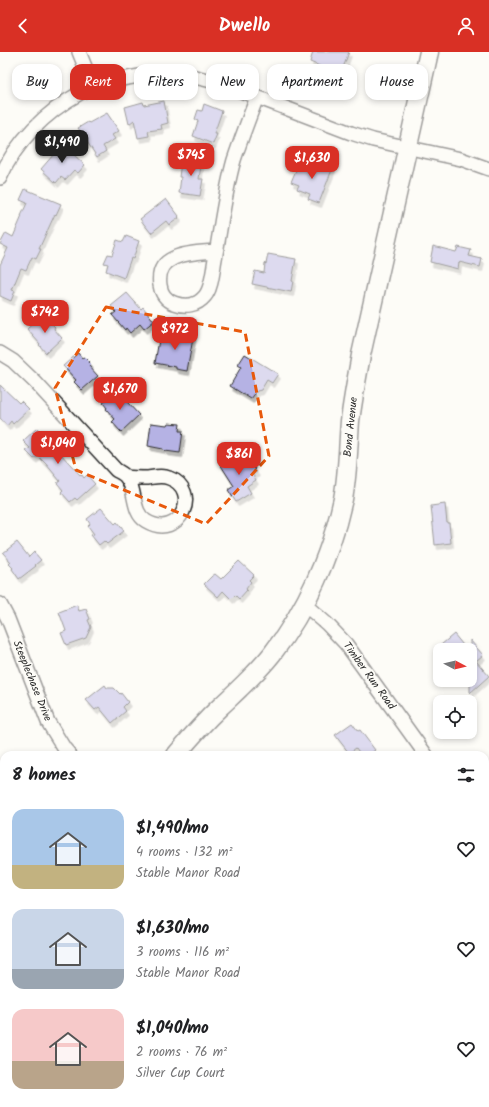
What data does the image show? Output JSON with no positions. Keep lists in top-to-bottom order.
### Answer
{
  "streets": {
    "street": ["Bond Avenue", "Timber Run Road", "Steeplechase Drive"]
  },
  "crossings": [
    ["Bond Avenue", "Timber Run Road"]
  ],
  "north": "right",
  "page": {
    "header": "Dwello",
    "chip": [
      "Buy",
      "Rent",
      "Filters",
      "New",
      "Apartment",
      "House"
    ],
    "price": [
      "$1,490",
      "$745",
      "$1,630",
      "$742",
      "$972",
      "$1,670",
      "$1,040",
      "$861"
    ],
    "heading": "8 homes",
    "list": [
      {
        "name": "$1,490/mo",
        "note": "4 rooms · 132 m² · Stable Manor Road"
      },
      {
        "name": "$1,630/mo",
        "note": "3 rooms · 116 m² · Stable Manor Road"
      },
      {
        "name": "$1,040/mo",
        "note": "2 rooms · 76 m² · Silver Cup Court"
      }
    ]
  }
}
